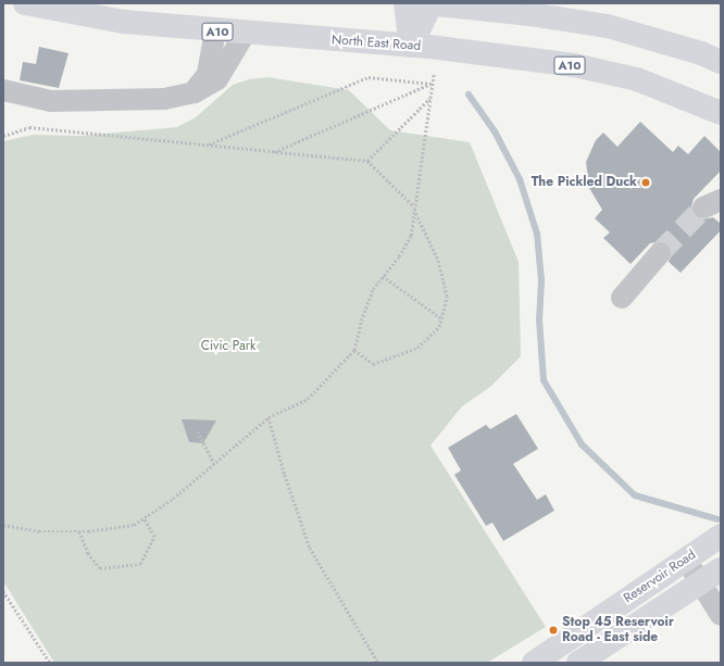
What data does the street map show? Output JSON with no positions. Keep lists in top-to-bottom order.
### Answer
{
  "streets": {
    "main road": ["A10", "North East Road", "Reservoir Road"]
  },
  "parks": ["Civic Park"],
  "places": ["The Pickled Duck", "Stop 45 Reservoir Road - East side"]
}
